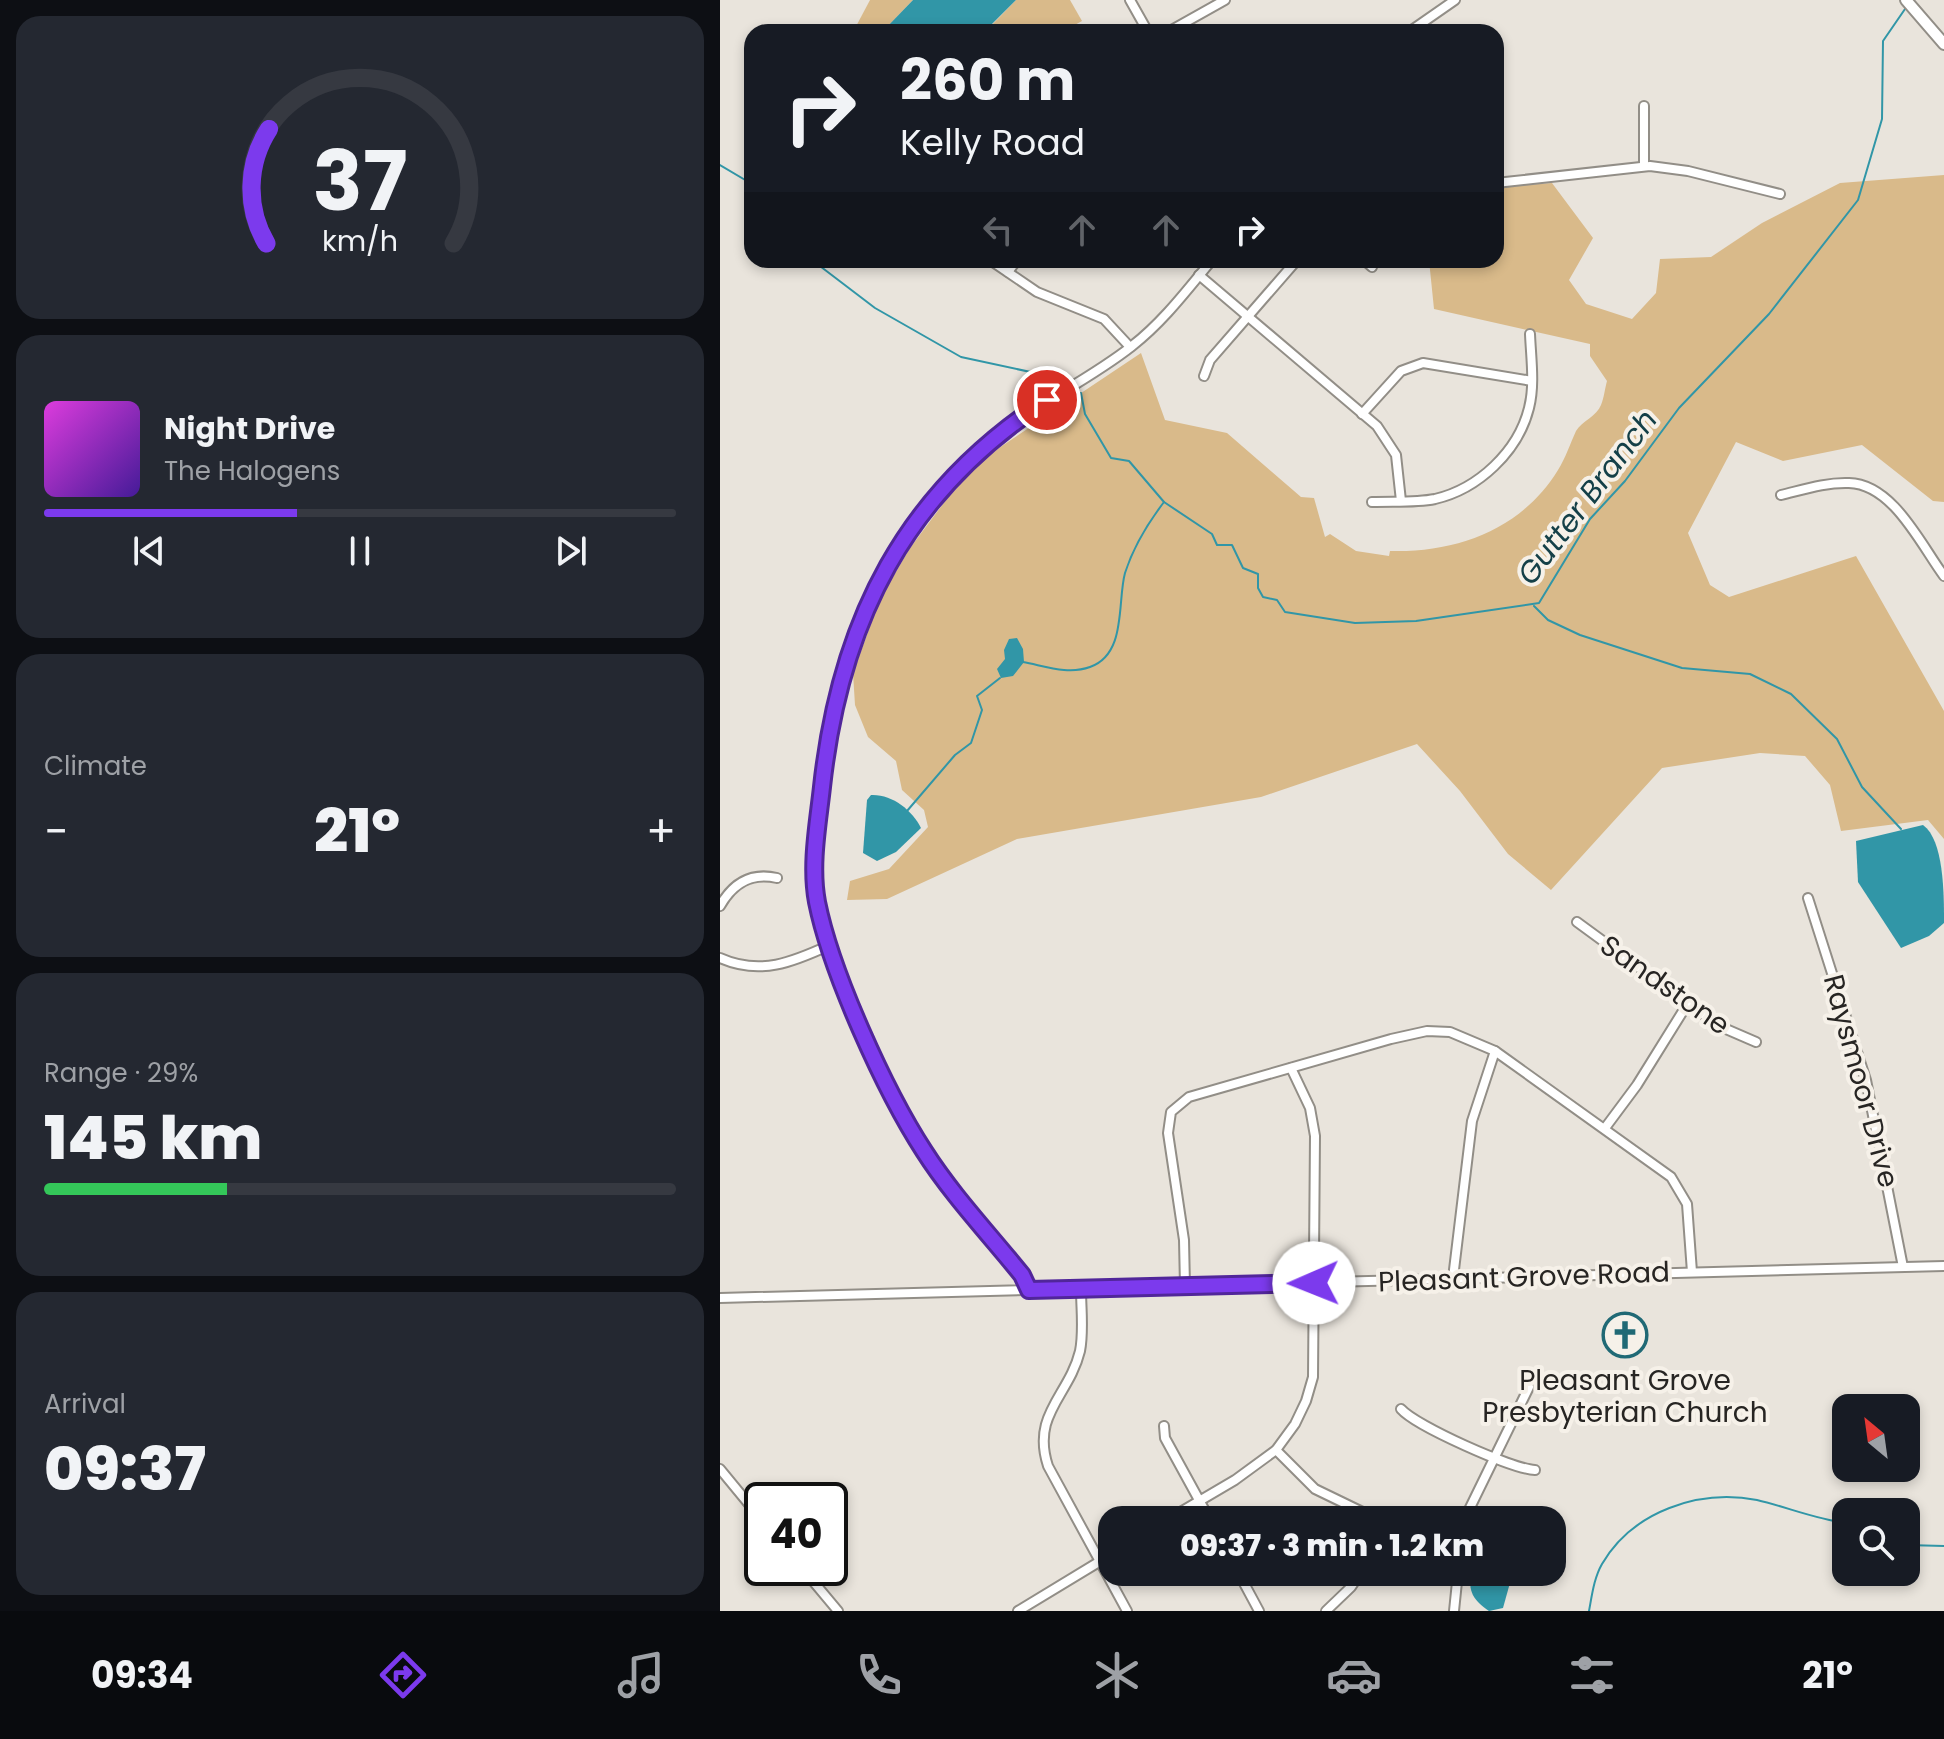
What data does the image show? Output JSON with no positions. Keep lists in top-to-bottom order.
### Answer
{
  "streets": {
    "street": ["Sandstone", "Raysmoor Drive", "Pleasant Grove Road"]
  },
  "crossings": [
    ["Raysmoor Drive", "Pleasant Grove Road"]
  ],
  "water": ["Gutter Branch"],
  "places": {
    "church": ["Pleasant Grove Presbyterian Church"]
  },
  "north": "top left",
  "page": {
    "turn": ["260 m", "Kelly Road"],
    "song": ["Night Drive", "The Halogens"],
    "tile": [
      "Climate",
      ["Range · 29%", "145 km"],
      ["Arrival", "09:37"]
    ],
    "heat": ["−", "21°", "+"],
    "limit": "40",
    "trip": "09:37 · 3 min · 1.2 km",
    "tabs": ["09:34", "21°"],
    "gauge": ["37", "km/h"]
  }
}
